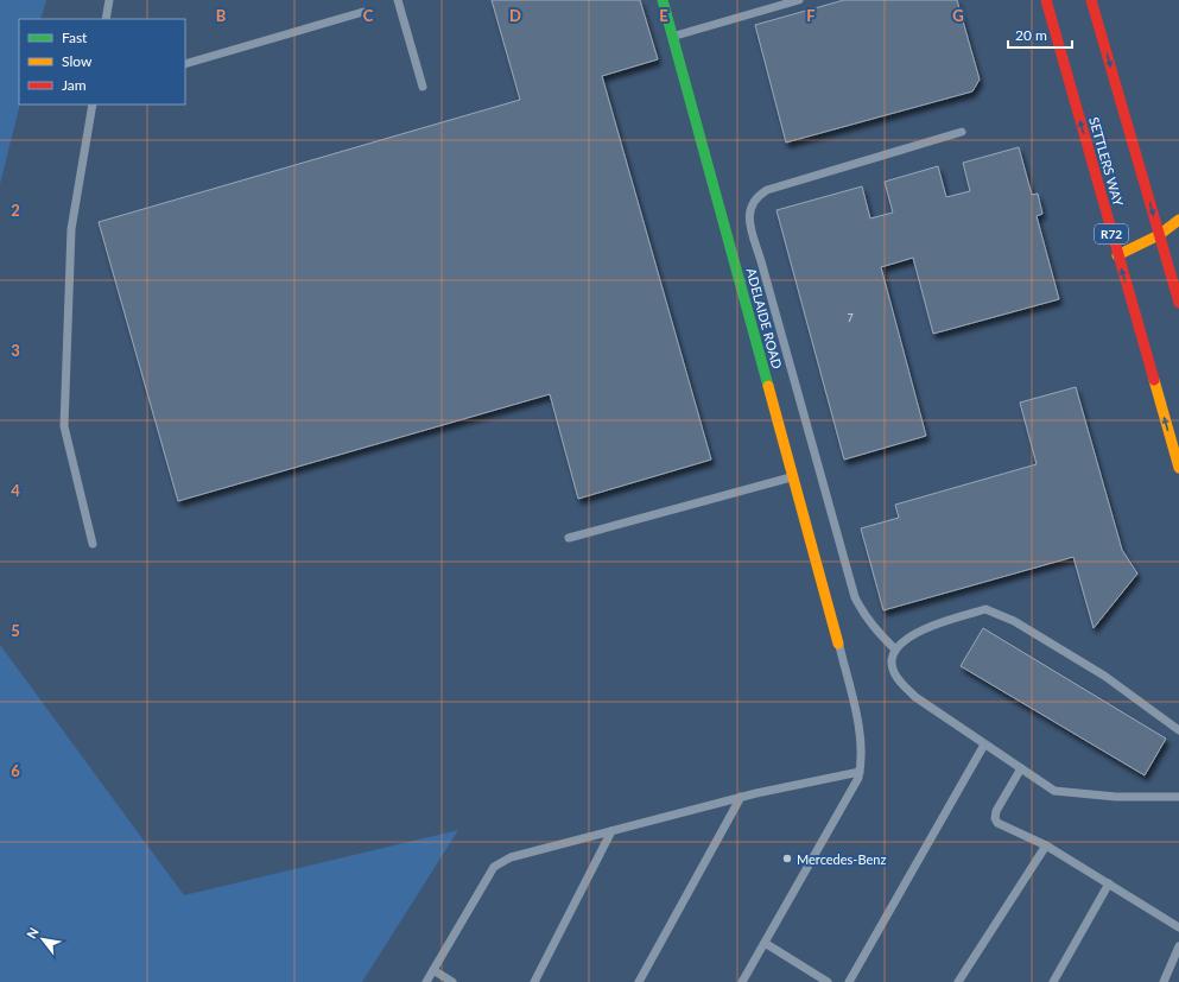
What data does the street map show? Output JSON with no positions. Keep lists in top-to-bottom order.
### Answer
{
  "streets": {
    "main road": ["SETTLERS WAY", "R72", "ADELAIDE ROAD"]
  },
  "places": ["Mercedes-Benz"],
  "house_numbers": ["7"],
  "legend": ["Fast", "Slow", "Jam"],
  "scale_bar": "20 m",
  "north": "top left",
  "grid": {
    "columns": [
      "B",
      "C",
      "D",
      "E",
      "F",
      "G"
    ],
    "rows": [
      "2",
      "3",
      "4",
      "5",
      "6"
    ]
  }
}
